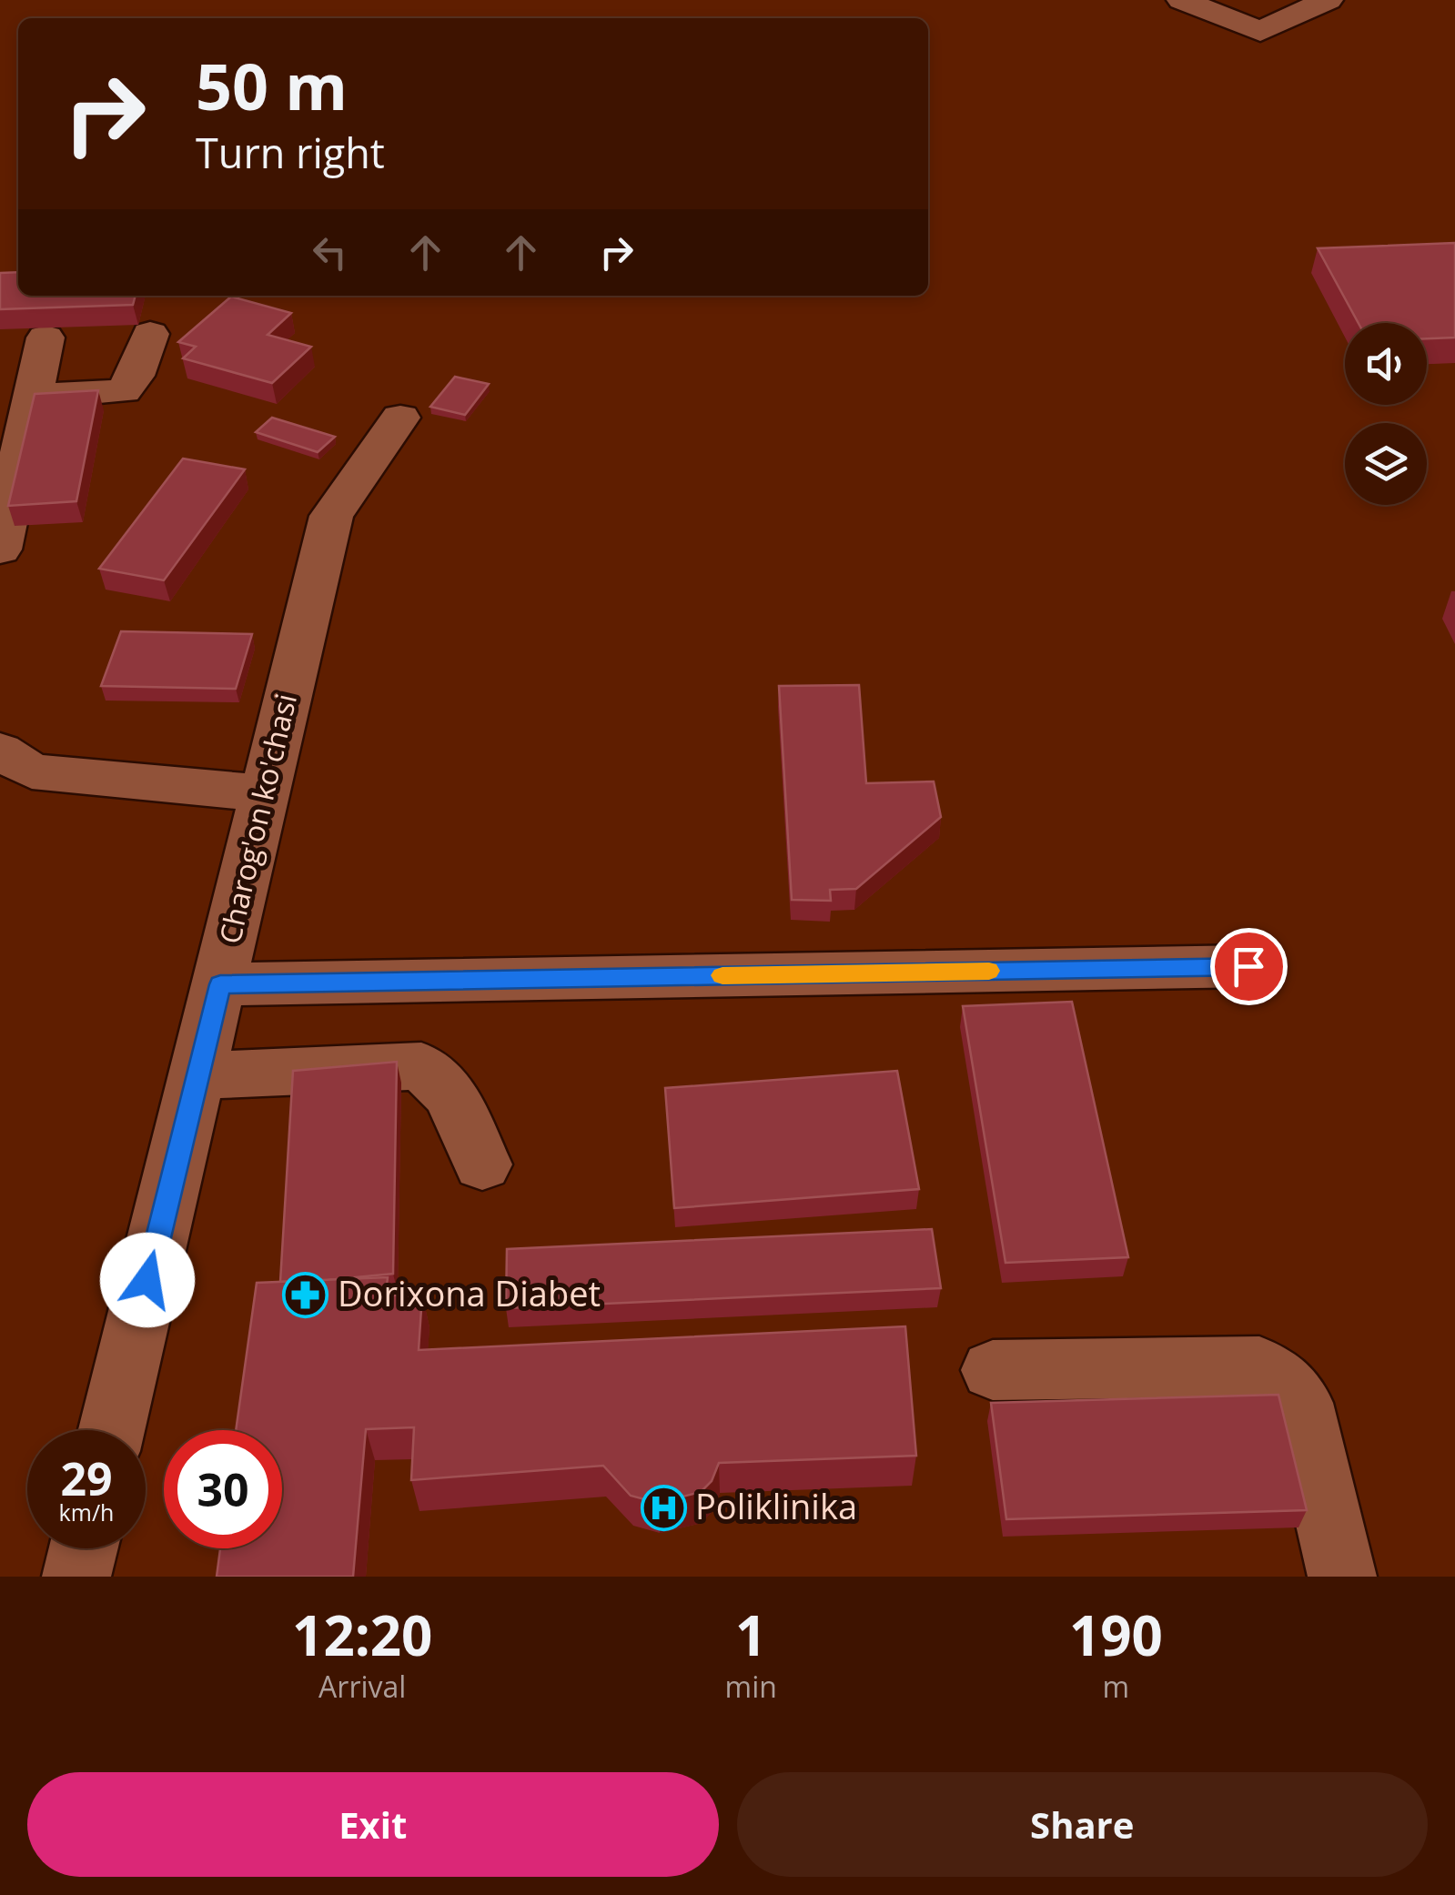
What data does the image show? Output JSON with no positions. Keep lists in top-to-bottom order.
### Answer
{
  "streets": {
    "street": ["Charog'on ko'chasi"]
  },
  "places": {
    "pharmacy": ["Dorixona Diabet"],
    "hospital": ["Poliklinika"]
  },
  "page": {
    "turn": ["50 m", "Turn right"],
    "speed": "29 km/h",
    "limit": "30",
    "eta": [
      "12:20",
      "Arrival",
      "1",
      "min",
      "190",
      "m"
    ],
    "buttons": ["Exit", "Share"]
  }
}
